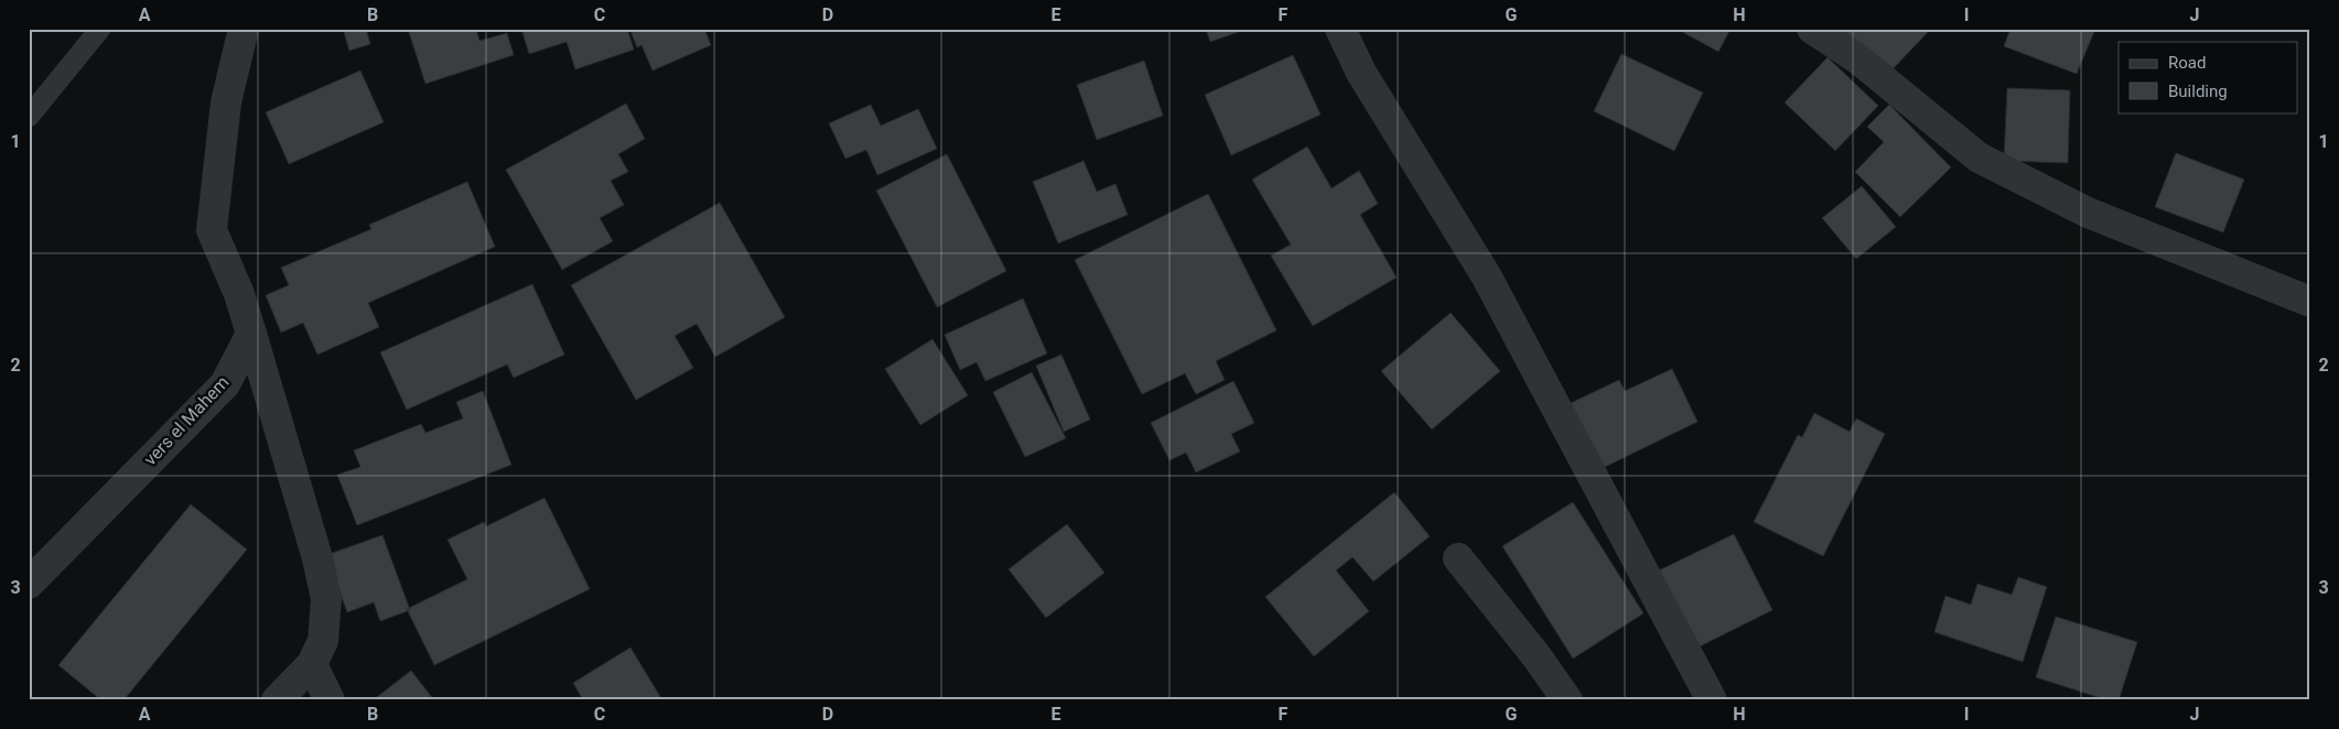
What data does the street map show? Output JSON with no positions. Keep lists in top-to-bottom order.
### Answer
{
  "streets": {
    "street": ["vers el Mahem"]
  },
  "legend": ["Road", "Building"],
  "grid": {
    "columns": [
      "A",
      "B",
      "C",
      "D",
      "E",
      "F",
      "G",
      "H",
      "I",
      "J"
    ],
    "rows": ["1", "2", "3"]
  }
}
